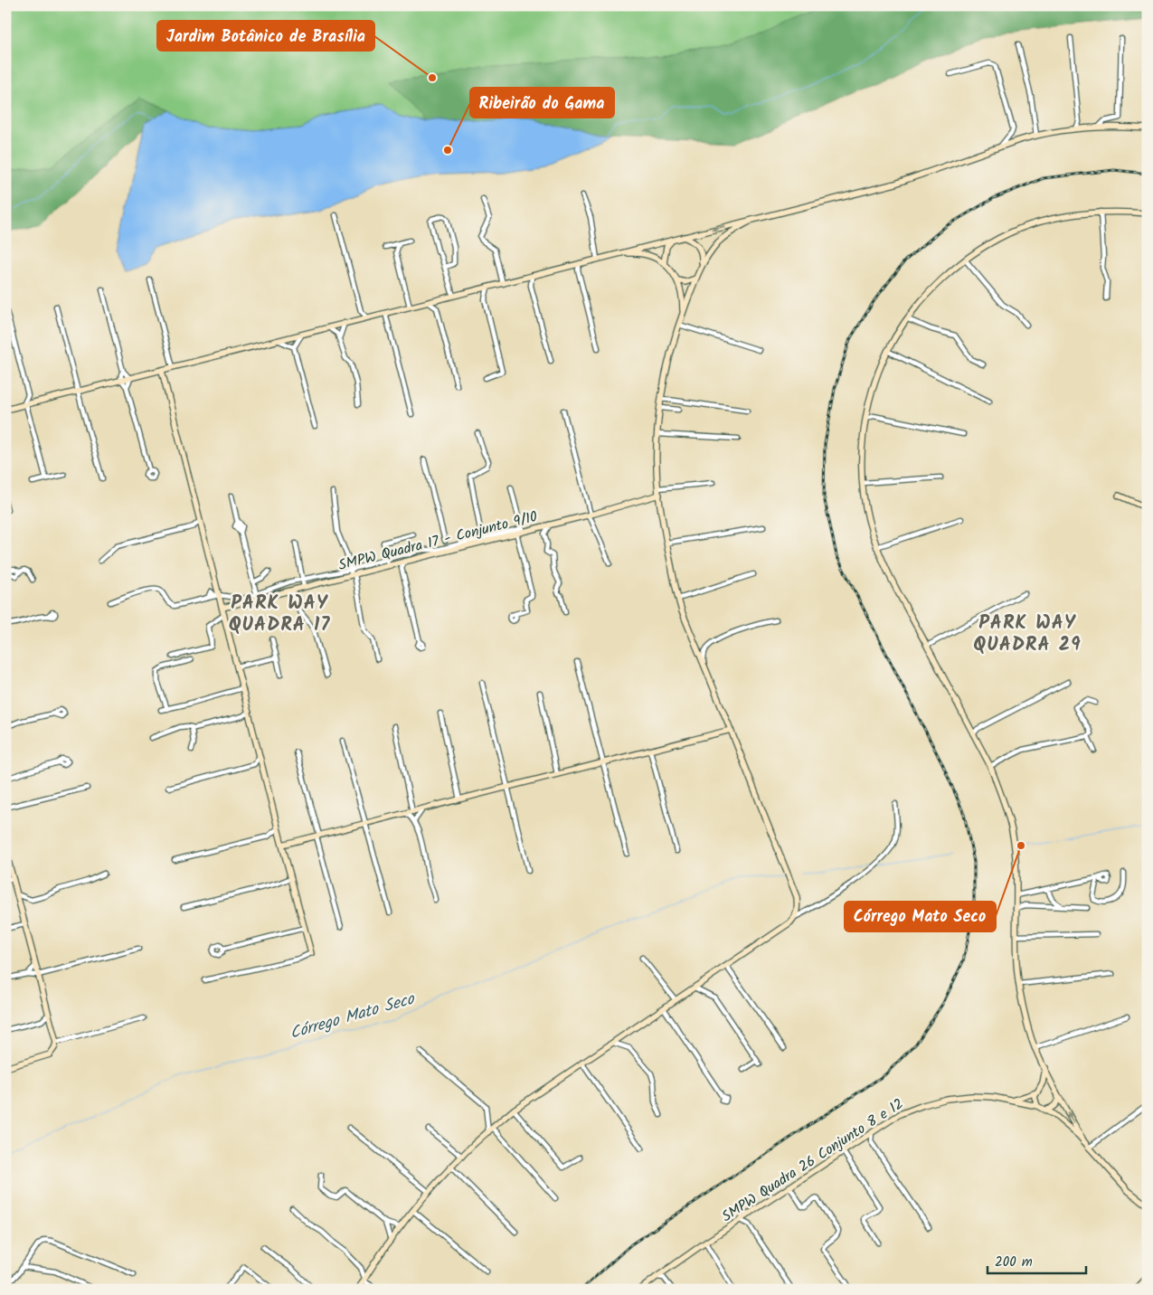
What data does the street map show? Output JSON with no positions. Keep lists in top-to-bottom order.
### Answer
{
  "streets": {
    "street": ["SMPW Quadra 17 - Conjunto 9/10", "SMPW Quadra 26 Conjunto 8 e 12"]
  },
  "districts": ["PARK WAY QUADRA 17", "PARK WAY QUADRA 29"],
  "water": ["Córrego Mato Seco"],
  "places": ["Jardim Botânico de Brasília", "Ribeirão do Gama", "Córrego Mato Seco"],
  "scale_bar": "200 m"
}
